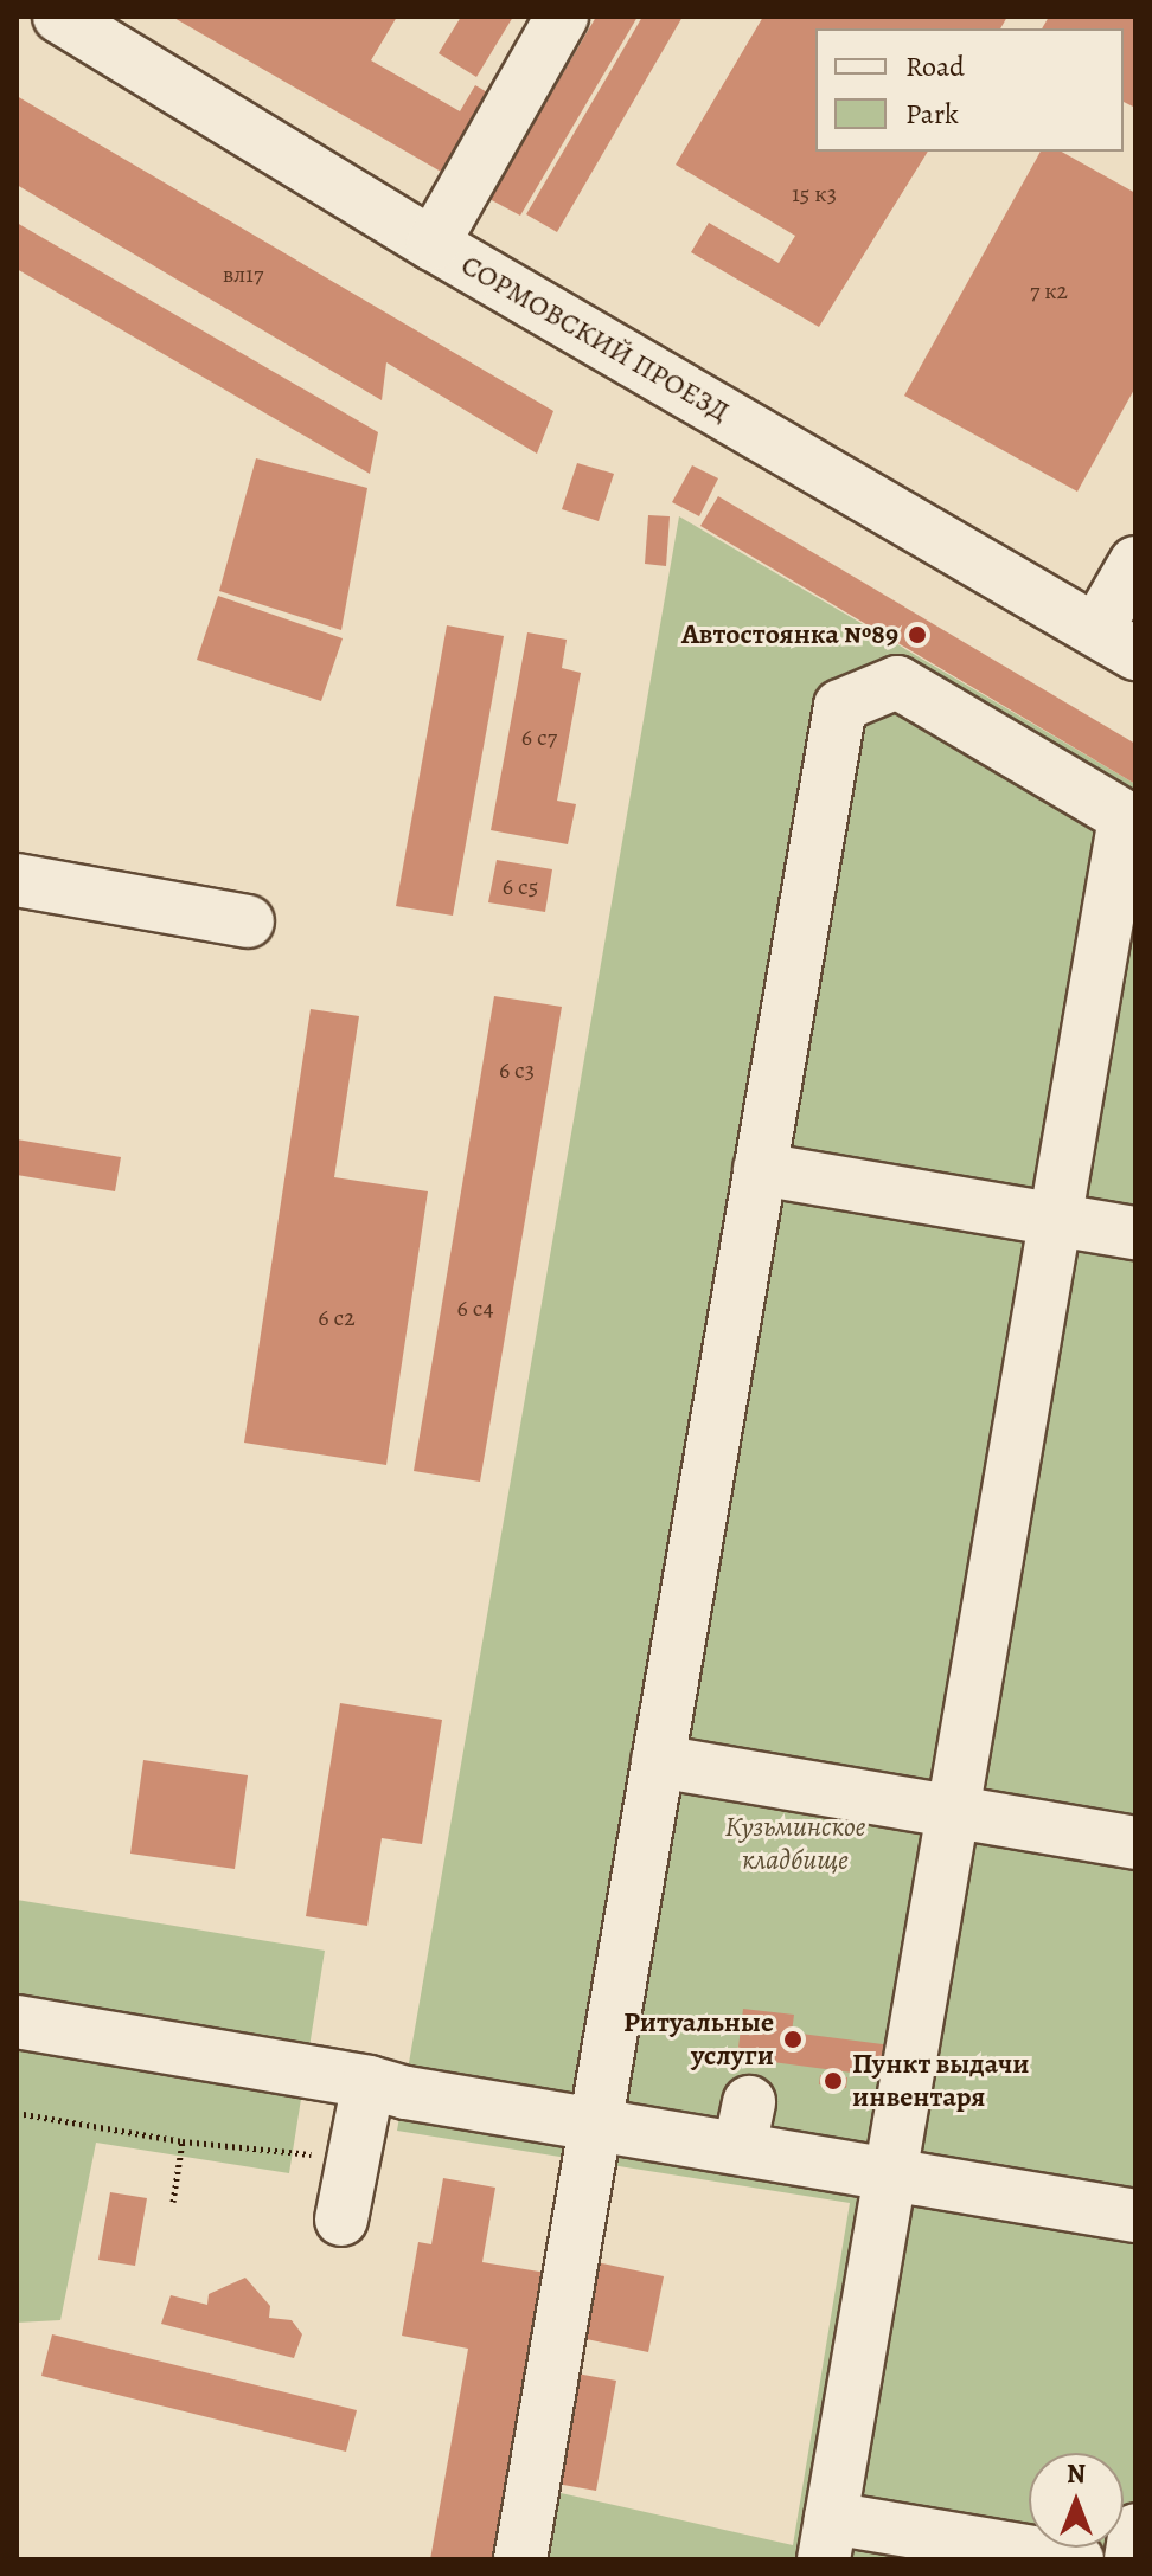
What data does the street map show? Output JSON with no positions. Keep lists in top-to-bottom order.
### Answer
{
  "streets": {
    "street": ["СОРМОВСКИЙ ПРОЕЗД"]
  },
  "parks": ["Кузьминское кладбище"],
  "places": ["Автостоянка №89", "Ритуальные услуги", "Пункт выдачи инвентаря"],
  "house_numbers": [
    "15 к3",
    "вл17",
    "7 к2",
    "6 с7",
    "6 с5",
    "6 с3",
    "6 с4",
    "6 с2"
  ],
  "legend": ["Road", "Park"],
  "north": "top"
}
